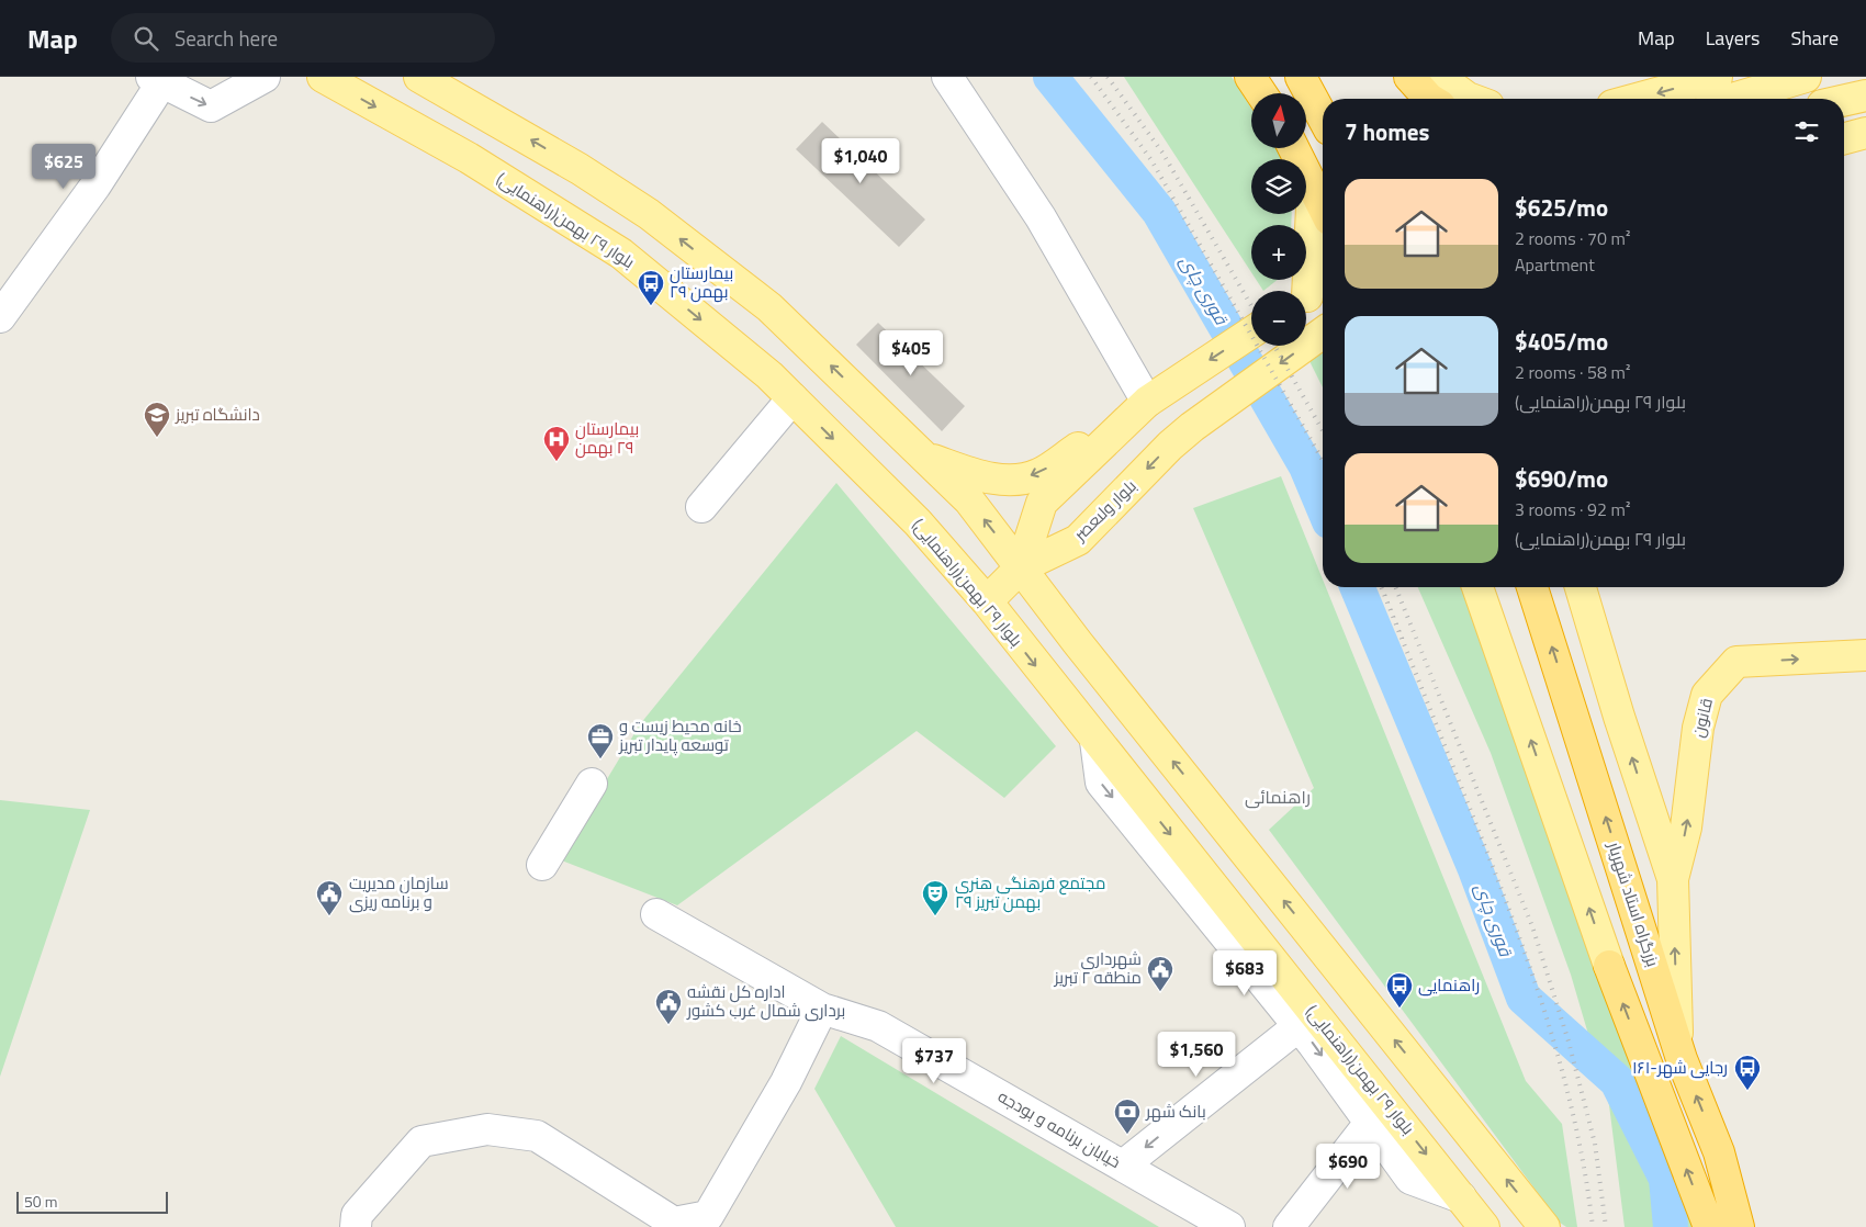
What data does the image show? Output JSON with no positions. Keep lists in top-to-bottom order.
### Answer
{
  "streets": {
    "highway": ["بزرگراه استاد شهریار"],
    "main road": ["بلوار ٢٩ بهمن(راهنمایی)", "بلوار ولىعصر", "قانون"],
    "street": ["خیابان برنامه و بودجه"]
  },
  "one_way": ["قانون"],
  "districts": ["راهنمائی"],
  "water": ["قوری چای"],
  "places": {
    "bus stop": ["بیمارستان ۲۹ بهمن", "راهنمایی", "۱۶۱-رجایی شهر"],
    "school or university": ["دانشگاه تبریز"],
    "hospital": ["بیمارستان ٢٩ بهمن"],
    "office": ["خانه محیط زیست و توسعه پایدار تبریز"],
    "public building": ["سازمان مدیریت و برنامه ریزی", "شهرداری منطقه ۲ تبریز", "اداره کل نقشه برداری شمال غرب کشور"],
    "theatre": ["مجتمع فرهنگی هنری ۲۹ بهمن تبریز"],
    "bank": ["بانک شهر"]
  },
  "scale_bar": "50 m",
  "north": "top",
  "page": {
    "header": "Map",
    "search": "Search here",
    "nav": ["Map", "Layers", "Share"],
    "map_buttons": ["+", "−"],
    "heading": "7 homes",
    "price": [
      "$1,040",
      "$625",
      "$405",
      "$683",
      "$1,560",
      "$737",
      "$690"
    ],
    "list": [
      {
        "name": "$625/mo",
        "note": "2 rooms · 70 m² · Apartment"
      },
      {
        "name": "$405/mo",
        "note": "2 rooms · 58 m² · بلوار ٢٩ بهمن(راهنمایی)"
      },
      {
        "name": "$690/mo",
        "note": "3 rooms · 92 m² · بلوار ٢٩ بهمن(راهنمایی)"
      }
    ],
    "scale": "50 m"
  }
}
